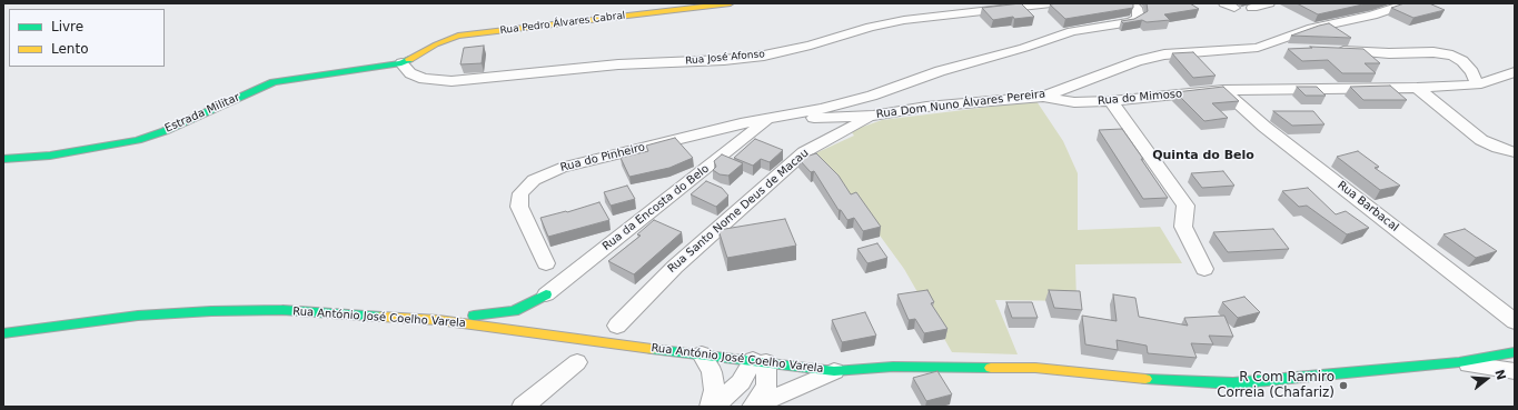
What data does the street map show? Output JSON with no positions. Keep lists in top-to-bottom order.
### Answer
{
  "streets": {
    "street": [
      "Rua Pedro Álvares Cabral",
      "Rua José Afonso",
      "Rua do Mimoso",
      "Rua Dom Nuno Álvares Pereira",
      "Estrada Militar",
      "Rua do Pinheiro",
      "Rua Barbacal",
      "Rua da Encosta do Belo",
      "Rua Santo Nome Deus de Macau",
      "Rua António José Coelho Varela"
    ]
  },
  "crossings": [
    ["Rua Pedro Álvares Cabral", "Rua José Afonso"],
    ["Rua Pedro Álvares Cabral", "Estrada Militar"],
    ["Rua José Afonso", "Estrada Militar"],
    ["Rua do Mimoso", "Rua Dom Nuno Álvares Pereira"],
    ["Rua do Mimoso", "Rua Barbacal"],
    ["Rua Dom Nuno Álvares Pereira", "Rua do Pinheiro"],
    ["Rua Dom Nuno Álvares Pereira", "Rua da Encosta do Belo"],
    ["Rua Dom Nuno Álvares Pereira", "Rua Santo Nome Deus de Macau"],
    ["Rua do Pinheiro", "Rua da Encosta do Belo"]
  ],
  "districts": ["Quinta do Belo"],
  "places": ["R Com Ramiro Correia (Chafariz)"],
  "legend": ["Livre", "Lento"],
  "north": "right"
}
